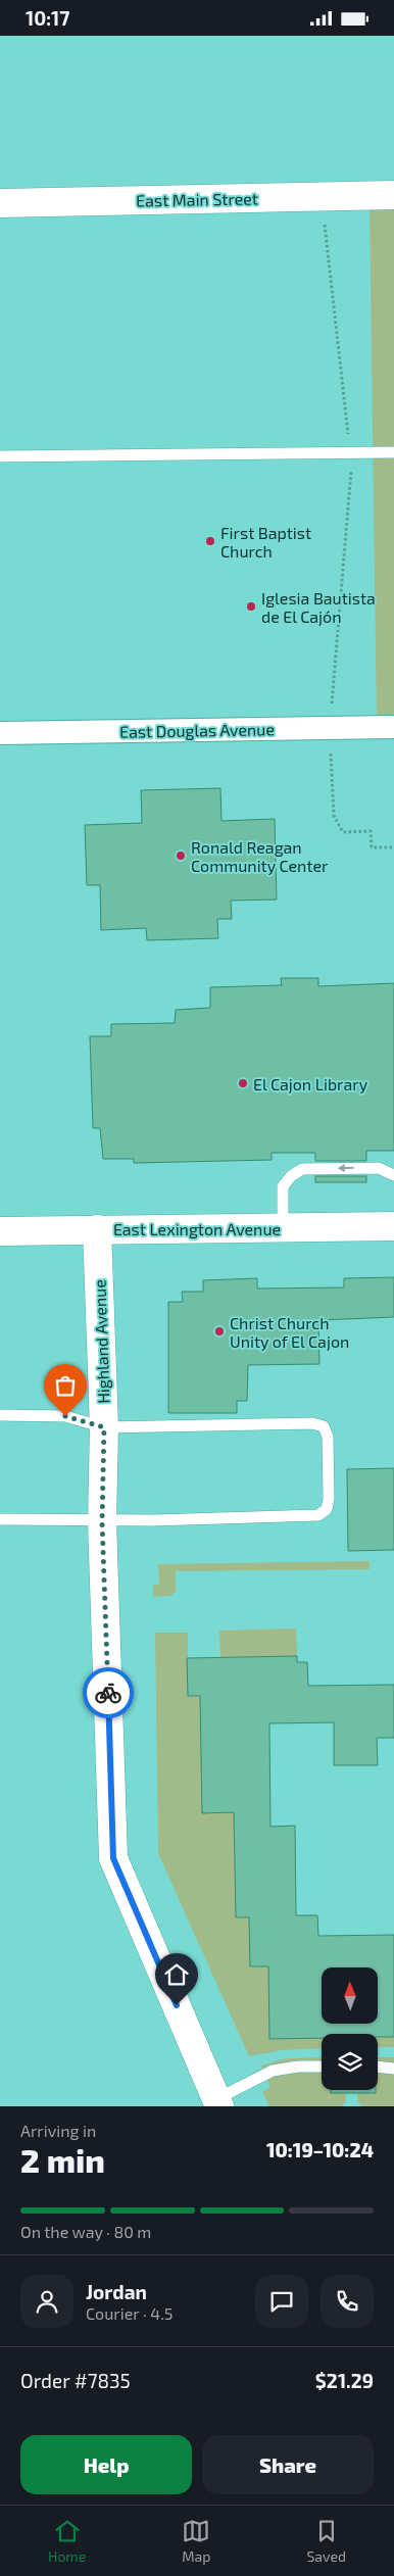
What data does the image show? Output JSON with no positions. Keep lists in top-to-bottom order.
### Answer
{
  "streets": {
    "street": [
      "East Main Street",
      "East Douglas Avenue",
      "East Lexington Avenue",
      "Highland Avenue"
    ]
  },
  "crossings": [
    ["East Lexington Avenue", "Highland Avenue"]
  ],
  "places": [
    "First Baptist Church",
    "Iglesia Bautista de El Cajón",
    "Ronald Reagan Community Center",
    "El Cajon Library",
    "Christ Church Unity of El Cajon"
  ],
  "north": "top",
  "page": {
    "status": "10:17",
    "heading": ["2 min", "Arriving in", "10:19–10:24"],
    "panel": [
      "Jordan",
      "Courier · 4.5",
      "Order #7835",
      "$21.29"
    ],
    "bar": "On the way · 80 m",
    "buttons": ["Help", "Share"],
    "tabs": ["Home", "Map", "Saved"]
  }
}
